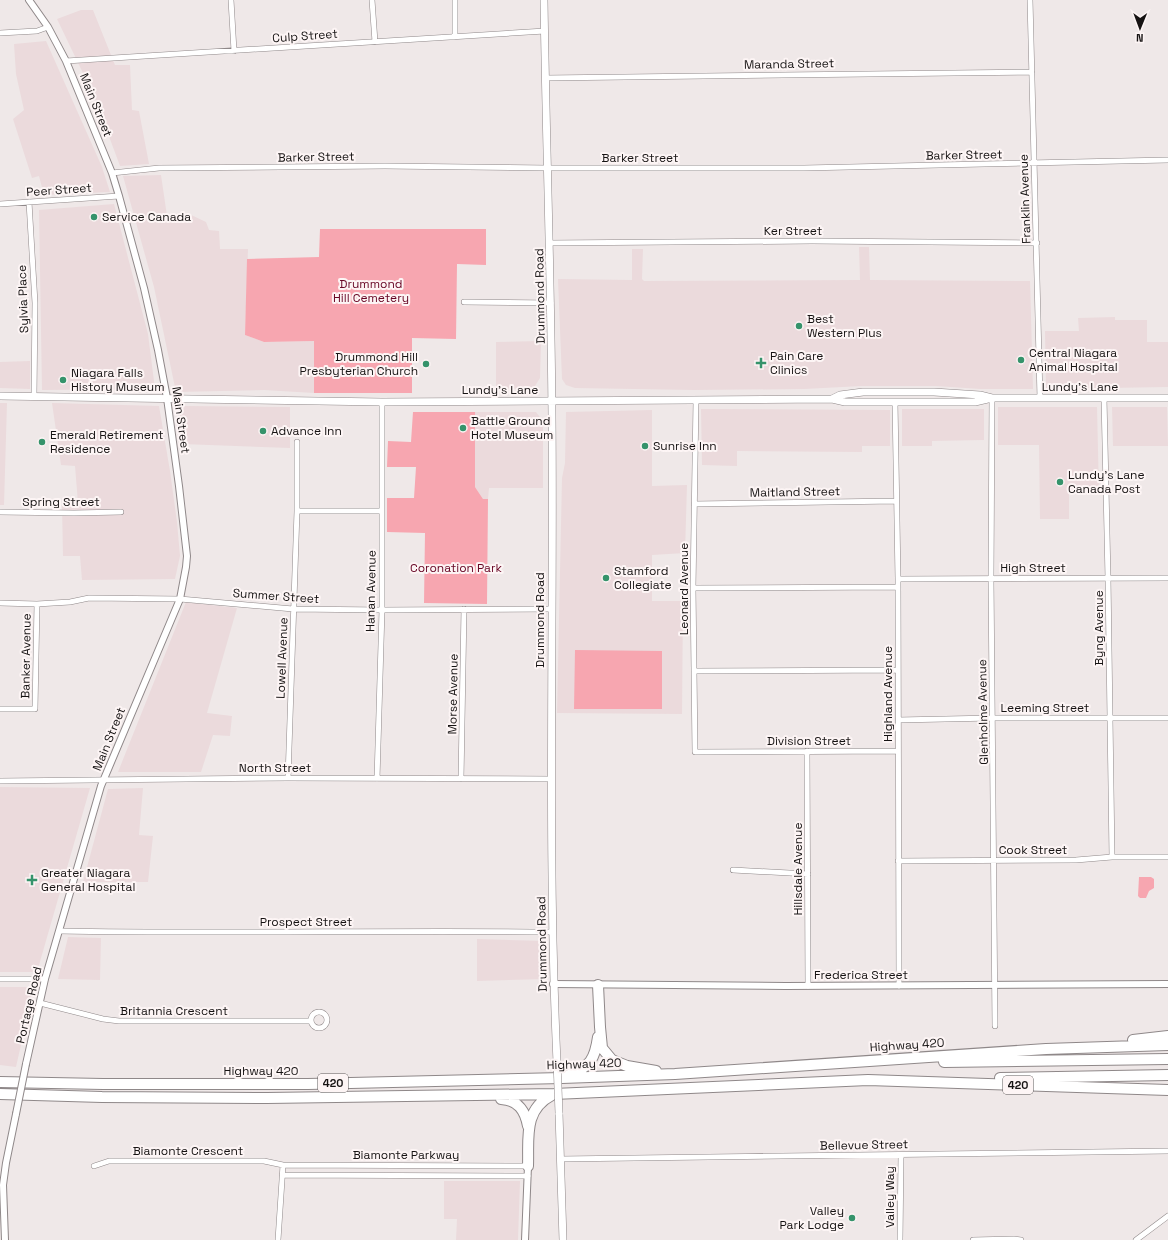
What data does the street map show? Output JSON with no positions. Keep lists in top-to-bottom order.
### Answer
{
  "streets": {
    "highway": ["Highway 420", "420"],
    "main road": ["Drummond Road", "Lundy's Lane"],
    "street": [
      "Culp Street",
      "Maranda Street",
      "Main Street",
      "Barker Street",
      "Peer Street",
      "Franklin Avenue",
      "Ker Street",
      "Sylvia Place",
      "Maitland Street",
      "Spring Street",
      "High Street",
      "Leonard Avenue",
      "Hanan Avenue",
      "Summer Street",
      "Byng Avenue",
      "Banker Avenue",
      "Lowell Avenue",
      "Morse Avenue",
      "Highland Avenue",
      "Leeming Street",
      "Glenholme Avenue",
      "Division Street",
      "North Street",
      "Cook Street",
      "Hillsdale Avenue",
      "Prospect Street",
      "Frederica Street",
      "Portage Road",
      "Britannia Crescent",
      "Bellevue Street",
      "Biamonte Crescent",
      "Biamonte Parkway",
      "Valley Way"
    ]
  },
  "crossings": [
    ["Culp Street", "Main Street"],
    ["Culp Street", "Drummond Road"],
    ["Maranda Street", "Franklin Avenue"],
    ["Maranda Street", "Drummond Road"],
    ["Main Street", "Barker Street"],
    ["Main Street", "Peer Street"],
    ["Main Street", "Lundy's Lane"],
    ["Main Street", "Summer Street"],
    ["Main Street", "North Street"],
    ["Main Street", "Portage Road"],
    ["Barker Street", "Franklin Avenue"],
    ["Barker Street", "Drummond Road"],
    ["Peer Street", "Sylvia Place"],
    ["Franklin Avenue", "Ker Street"],
    ["Franklin Avenue", "Lundy's Lane"],
    ["Ker Street", "Drummond Road"],
    ["Drummond Road", "Lundy's Lane"],
    ["Drummond Road", "Summer Street"],
    ["Drummond Road", "North Street"],
    ["Drummond Road", "Prospect Street"],
    ["Drummond Road", "Frederica Street"],
    ["Drummond Road", "Bellevue Street"],
    ["Sylvia Place", "Lundy's Lane"],
    ["Lundy's Lane", "Leonard Avenue"],
    ["Lundy's Lane", "Hanan Avenue"],
    ["Lundy's Lane", "Byng Avenue"],
    ["Lundy's Lane", "Highland Avenue"],
    ["Lundy's Lane", "Glenholme Avenue"],
    ["Maitland Street", "Leonard Avenue"],
    ["Maitland Street", "Highland Avenue"],
    ["High Street", "Byng Avenue"],
    ["High Street", "Highland Avenue"],
    ["High Street", "Glenholme Avenue"],
    ["Leonard Avenue", "Division Street"],
    ["Hanan Avenue", "Summer Street"],
    ["Hanan Avenue", "North Street"],
    ["Summer Street", "Banker Avenue"],
    ["Summer Street", "Lowell Avenue"],
    ["Summer Street", "Morse Avenue"],
    ["Byng Avenue", "Leeming Street"],
    ["Byng Avenue", "Cook Street"],
    ["Lowell Avenue", "North Street"],
    ["Morse Avenue", "North Street"],
    ["Highland Avenue", "Leeming Street"],
    ["Highland Avenue", "Division Street"],
    ["Highland Avenue", "Cook Street"],
    ["Highland Avenue", "Frederica Street"],
    ["Leeming Street", "Glenholme Avenue"],
    ["Glenholme Avenue", "Cook Street"],
    ["Glenholme Avenue", "Frederica Street"],
    ["Division Street", "Hillsdale Avenue"],
    ["North Street", "Portage Road"],
    ["Hillsdale Avenue", "Frederica Street"],
    ["Prospect Street", "Portage Road"],
    ["Portage Road", "Britannia Crescent"],
    ["Bellevue Street", "Valley Way"],
    ["Biamonte Crescent", "Biamonte Parkway"]
  ],
  "parks": ["Drummond Hill Cemetery", "Coronation Park"],
  "places": {
    "other": [
      "Service Canada",
      "Best Western Plus",
      "Central Niagara Animal Hospital",
      "Drummond Hill Presbyterian Church",
      "Niagara Falls History Museum",
      "Battle Ground Hotel Museum",
      "Advance Inn",
      "Emerald Retirement Residence",
      "Sunrise Inn",
      "Lundy's Lane Canada Post",
      "Stamford Collegiate",
      "Valley Park Lodge"
    ],
    "health": ["Pain Care Clinics", "Greater Niagara General Hospital"]
  },
  "north": "bottom"
}
